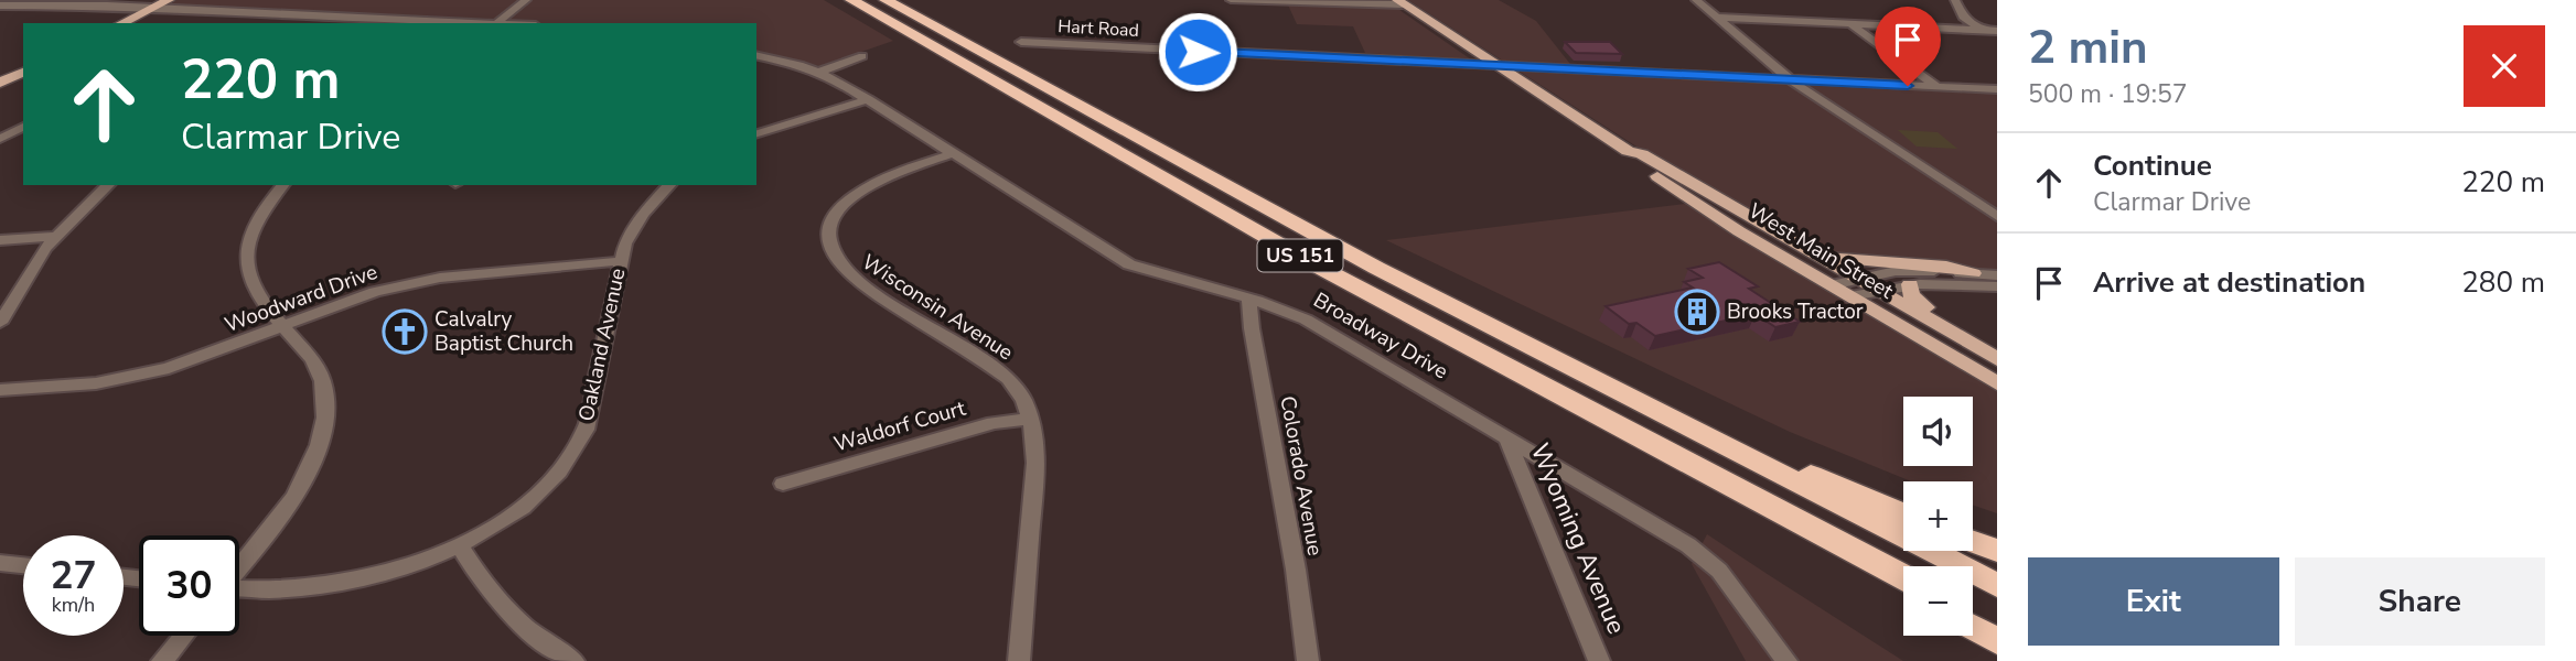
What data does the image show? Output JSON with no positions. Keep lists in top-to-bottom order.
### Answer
{
  "streets": {
    "highway": ["US 151"],
    "main road": ["West Main Street"],
    "street": [
      "Hart Road",
      "Woodward Drive",
      "Wisconsin Avenue",
      "Broadway Drive",
      "Oakland Avenue",
      "Waldorf Court",
      "Colorado Avenue",
      "Wyoming Avenue"
    ]
  },
  "crossings": [
    ["Hart Road", "West Main Street"],
    ["Woodward Drive", "Oakland Avenue"],
    ["Wisconsin Avenue", "Broadway Drive"],
    ["Wisconsin Avenue", "Waldorf Court"],
    ["Broadway Drive", "Colorado Avenue"],
    ["Broadway Drive", "Wyoming Avenue"]
  ],
  "places": {
    "building": ["Brooks Tractor"],
    "church": ["Calvalry Baptist Church"]
  },
  "page": {
    "heading": ["2 min", "500 m · 19:57"],
    "turn": ["220 m", "Clarmar Drive"],
    "list": [
      {
        "name": "Continue",
        "note": "Clarmar Drive",
        "value": "220 m"
      },
      {
        "name": "Arrive at destination",
        "value": "280 m"
      }
    ],
    "map_buttons": ["+", "−"],
    "speed": "27 km/h",
    "limit": "30",
    "buttons": ["Exit", "Share"]
  }
}
